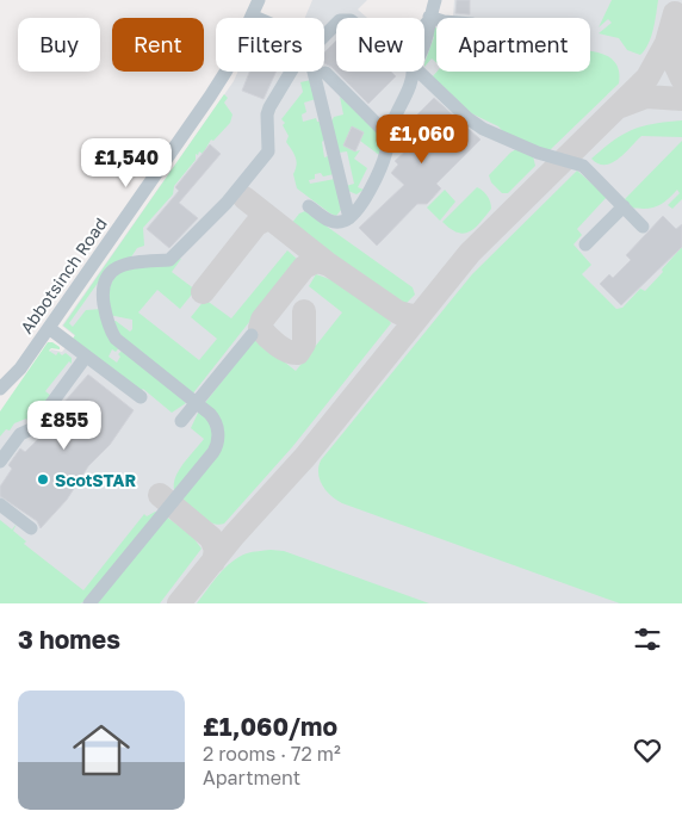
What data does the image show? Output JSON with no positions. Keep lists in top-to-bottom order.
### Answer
{
  "streets": {
    "street": ["Abbotsinch Road"]
  },
  "places": ["ScotSTAR"],
  "page": {
    "chip": [
      "Buy",
      "Rent",
      "Filters",
      "New",
      "Apartment"
    ],
    "price": ["£1,060", "£1,540", "£855"],
    "heading": "3 homes",
    "list": [
      {
        "name": "£1,060/mo",
        "note": "2 rooms · 72 m² · Apartment"
      }
    ]
  }
}
